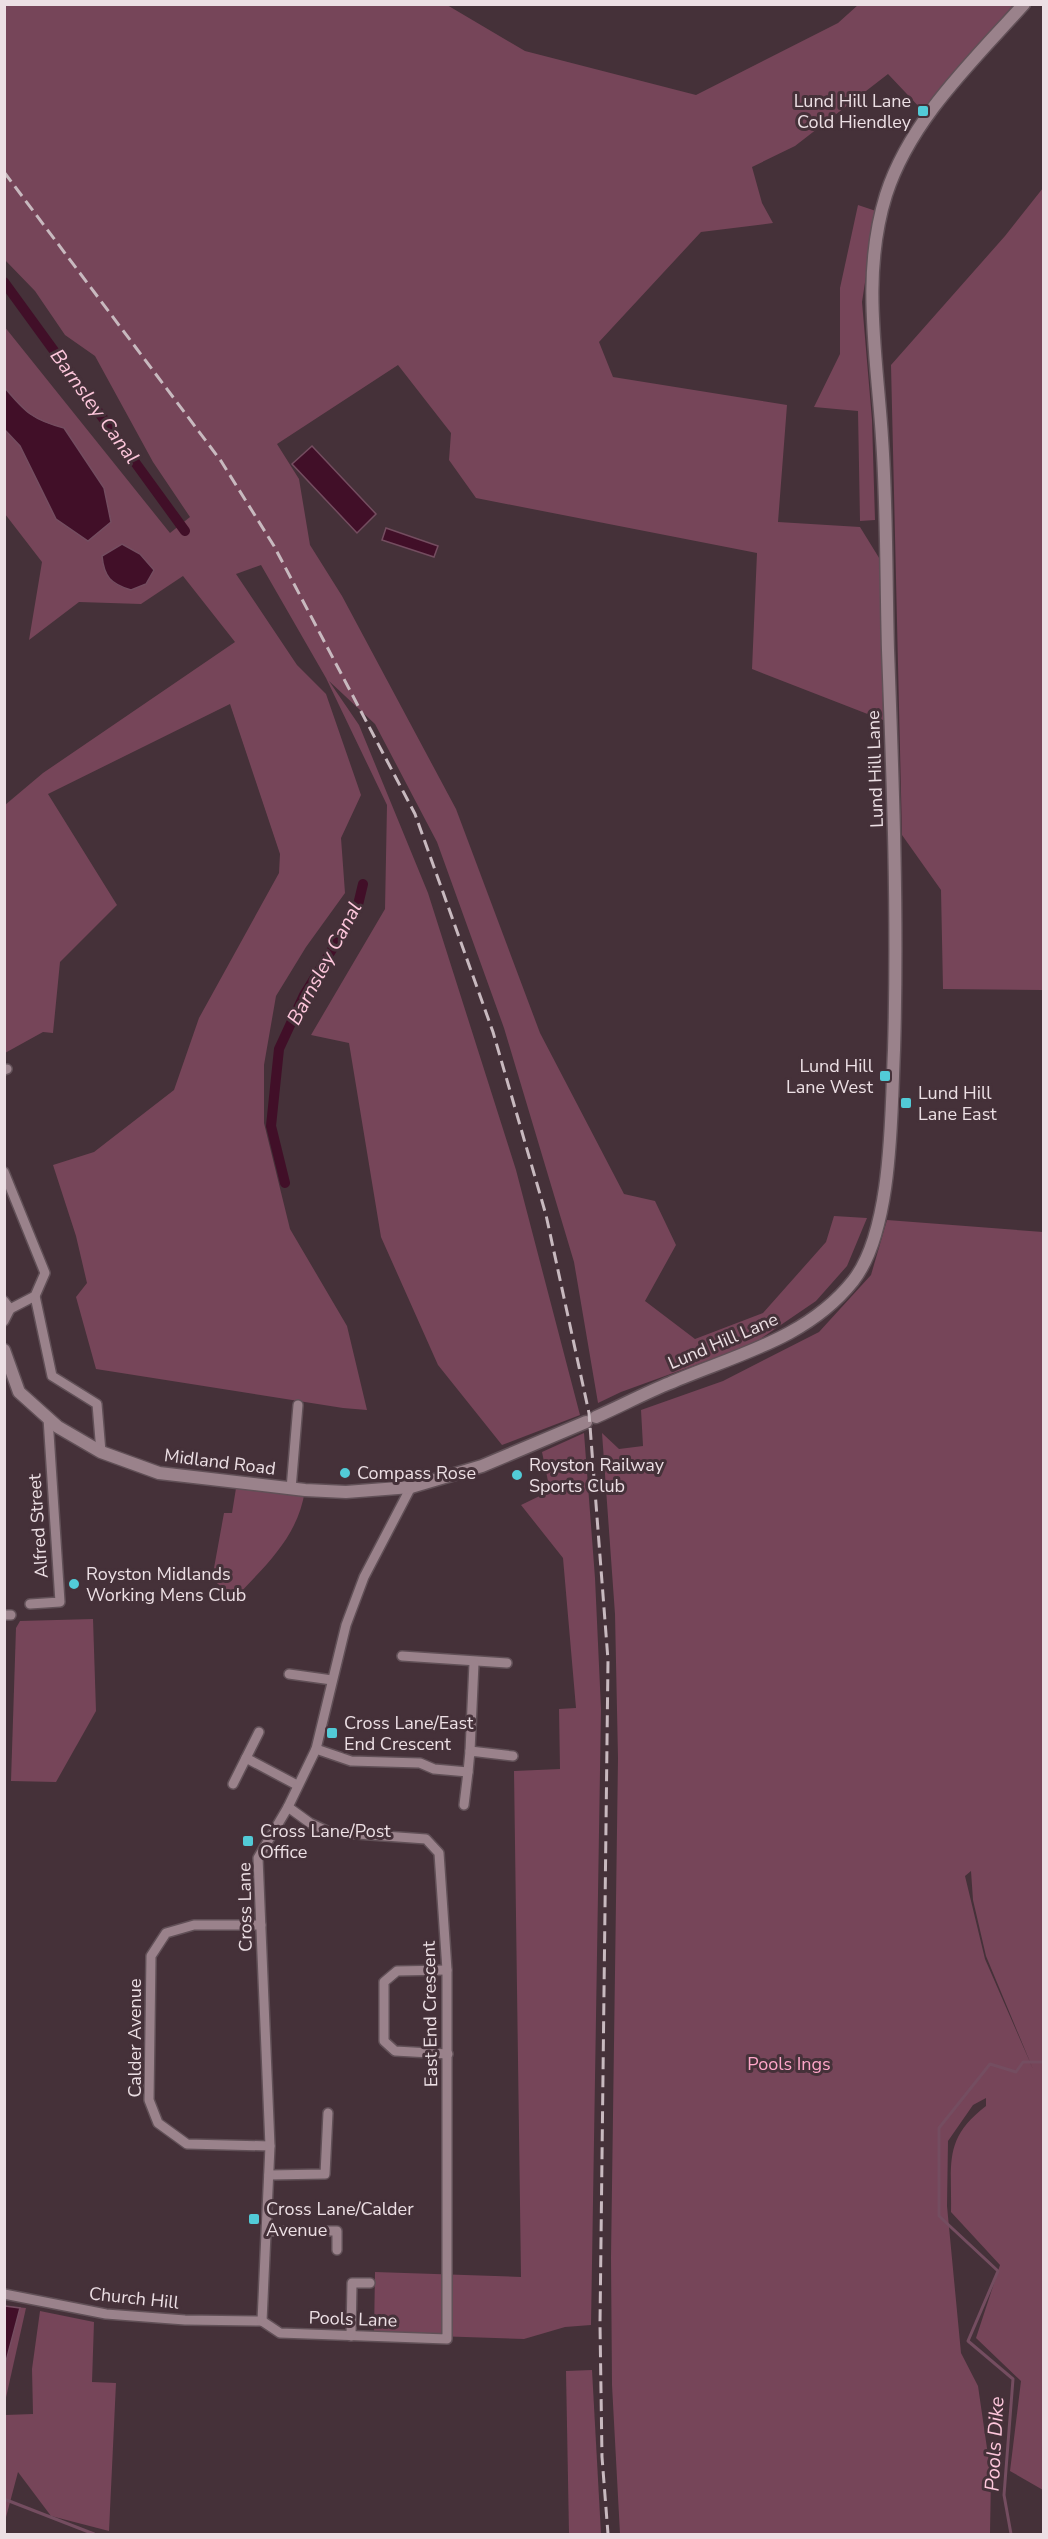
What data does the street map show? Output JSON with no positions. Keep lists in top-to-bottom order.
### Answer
{
  "streets": {
    "main road": ["Lund Hill Lane", "Midland Road"],
    "street": [
      "Alfred Street",
      "Cross Lane",
      "East End Crescent",
      "Calder Avenue",
      "Church Hill",
      "Pools Lane"
    ]
  },
  "crossings": [
    ["Lund Hill Lane", "Midland Road"],
    ["Lund Hill Lane", "Cross Lane"],
    ["Midland Road", "Alfred Street"],
    ["Midland Road", "Cross Lane"],
    ["Cross Lane", "East End Crescent"],
    ["Cross Lane", "Calder Avenue"],
    ["Cross Lane", "Church Hill"],
    ["Cross Lane", "Pools Lane"],
    ["East End Crescent", "Pools Lane"],
    ["Church Hill", "Pools Lane"]
  ],
  "water": ["Barnsley Canal", "Pools Dike"],
  "parks": ["Pools Ings"],
  "places": {
    "transit": [
      "Lund Hill Lane Cold Hiendley",
      "Lund Hill Lane West",
      "Lund Hill Lane East",
      "Cross Lane/East End Crescent",
      "Cross Lane/Post Office",
      "Cross Lane/Calder Avenue"
    ],
    "other": ["Compass Rose", "Royston Railway Sports Club", "Royston Midlands Working Mens Club"]
  }
}
